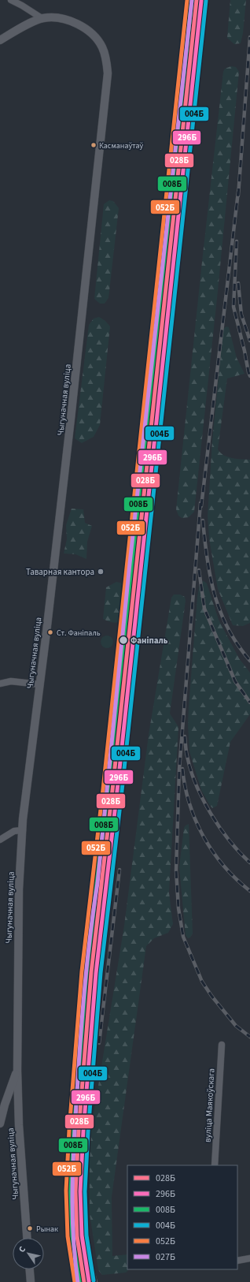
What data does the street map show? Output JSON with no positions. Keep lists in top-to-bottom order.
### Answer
{
  "streets": {
    "street": ["Чыгуначная вуліца", "вуліца Маякоўскага"]
  },
  "places": [
    "Касманаўтаў",
    "Таварная кантора",
    "Ст. Фаніпаль",
    "Фаніпаль",
    "Рынак"
  ],
  "lines": [
    "transit line 028Б",
    "transit line 008Б",
    "transit line 052Б",
    "transit line 027Б",
    "transit line 296Б",
    "transit line 004Б"
  ],
  "legend": [
    "028Б",
    "296Б",
    "008Б",
    "004Б",
    "052Б",
    "027Б"
  ],
  "north": "top left"
}
